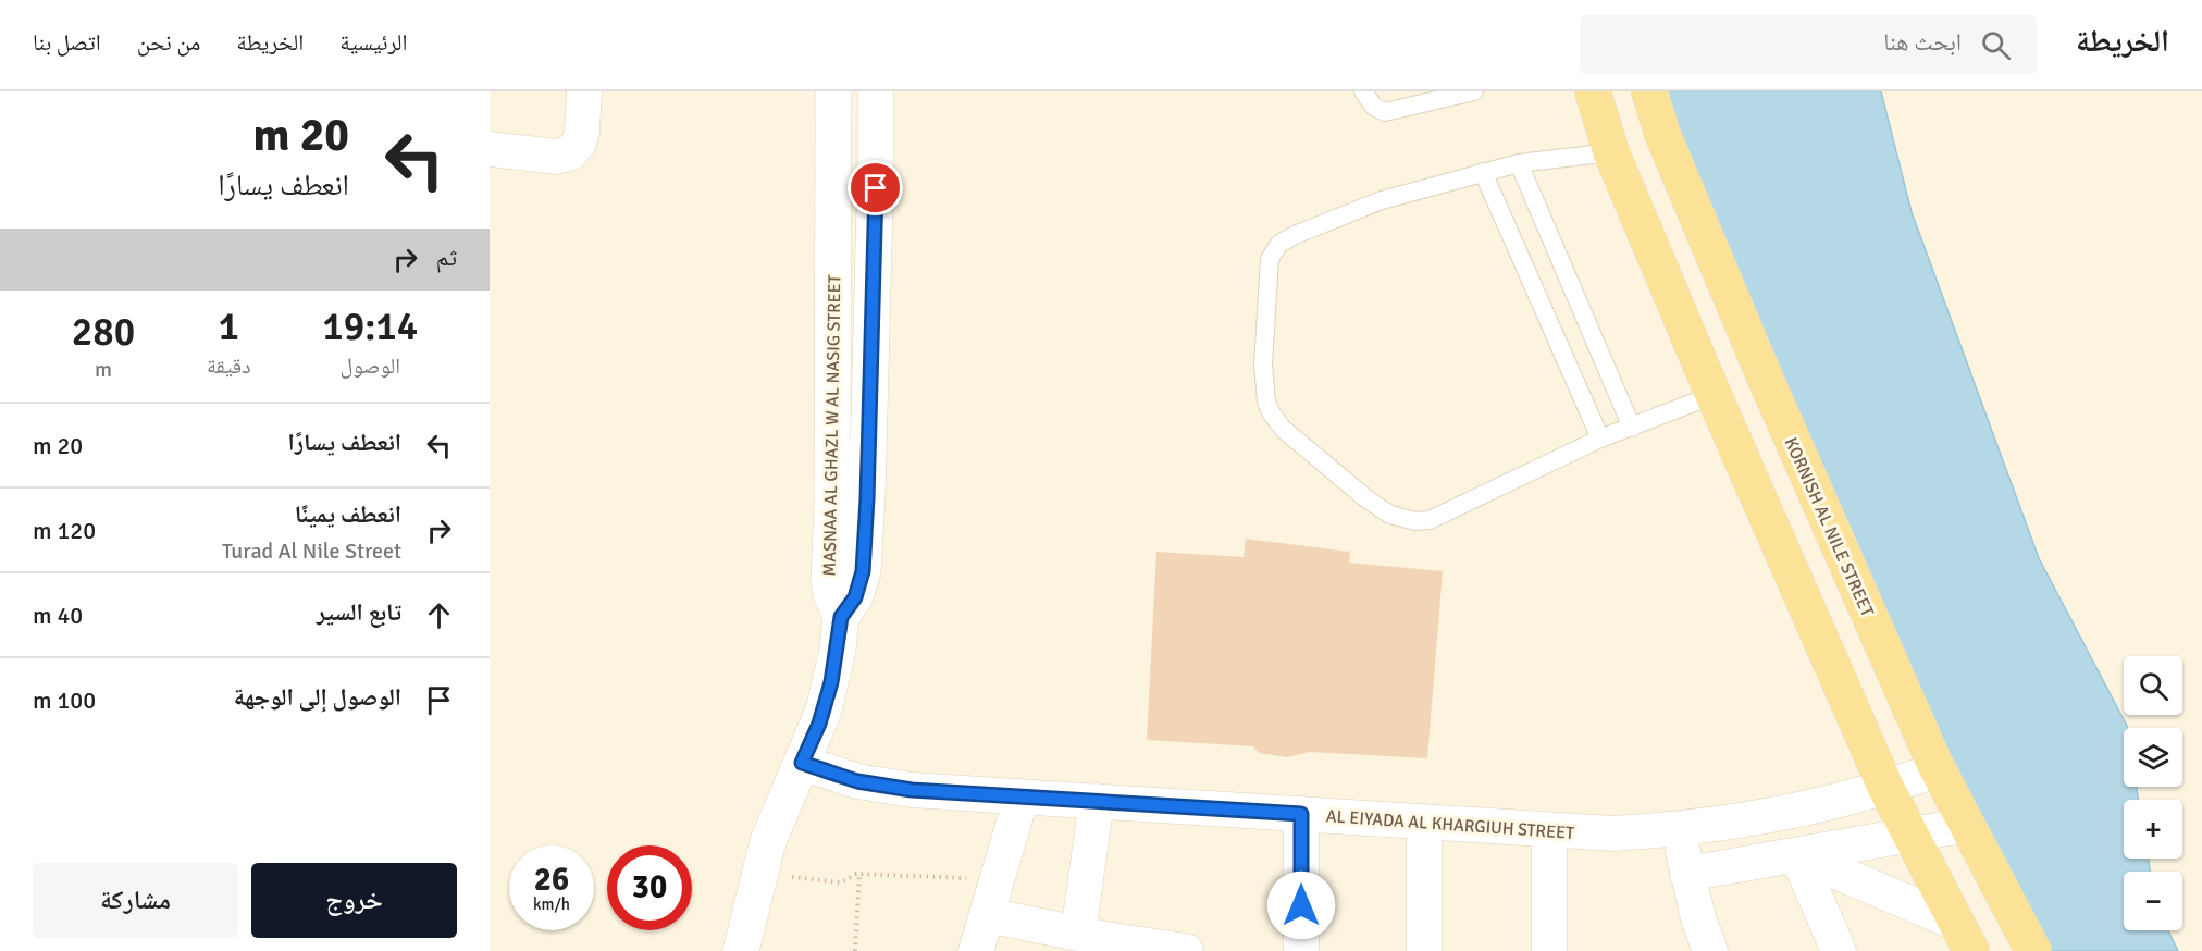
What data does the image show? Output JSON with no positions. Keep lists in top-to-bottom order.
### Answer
{
  "streets": {
    "main road": ["MASNAA AL GHAZL W AL NASIG STREET", "KORNISH AL NILE STREET"],
    "street": ["AL EIYADA AL KHARGIUH STREET"]
  },
  "crossings": [
    ["KORNISH AL NILE STREET", "AL EIYADA AL KHARGIUH STREET"]
  ],
  "page": {
    "header": "الخريطة",
    "search": "ابحث هنا",
    "nav": [
      "الرئيسية",
      "الخريطة",
      "من نحن",
      "اتصل بنا"
    ],
    "turn": ["20 m", "انعطف يسارًا"],
    "then": "ثم",
    "eta": [
      "19:14",
      "الوصول",
      "1",
      "دقيقة",
      "280",
      "m"
    ],
    "list": [
      {
        "name": "انعطف يسارًا",
        "value": "20 m"
      },
      {
        "name": "انعطف يمينًا",
        "note": "Turad Al Nile Street",
        "value": "120 m"
      },
      {
        "name": "تابع السير",
        "value": "40 m"
      },
      {
        "name": "الوصول إلى الوجهة",
        "value": "100 m"
      }
    ],
    "map_buttons": ["+", "−"],
    "speed": "26 km/h",
    "limit": "30",
    "buttons": ["خروج", "مشاركة"]
  }
}
